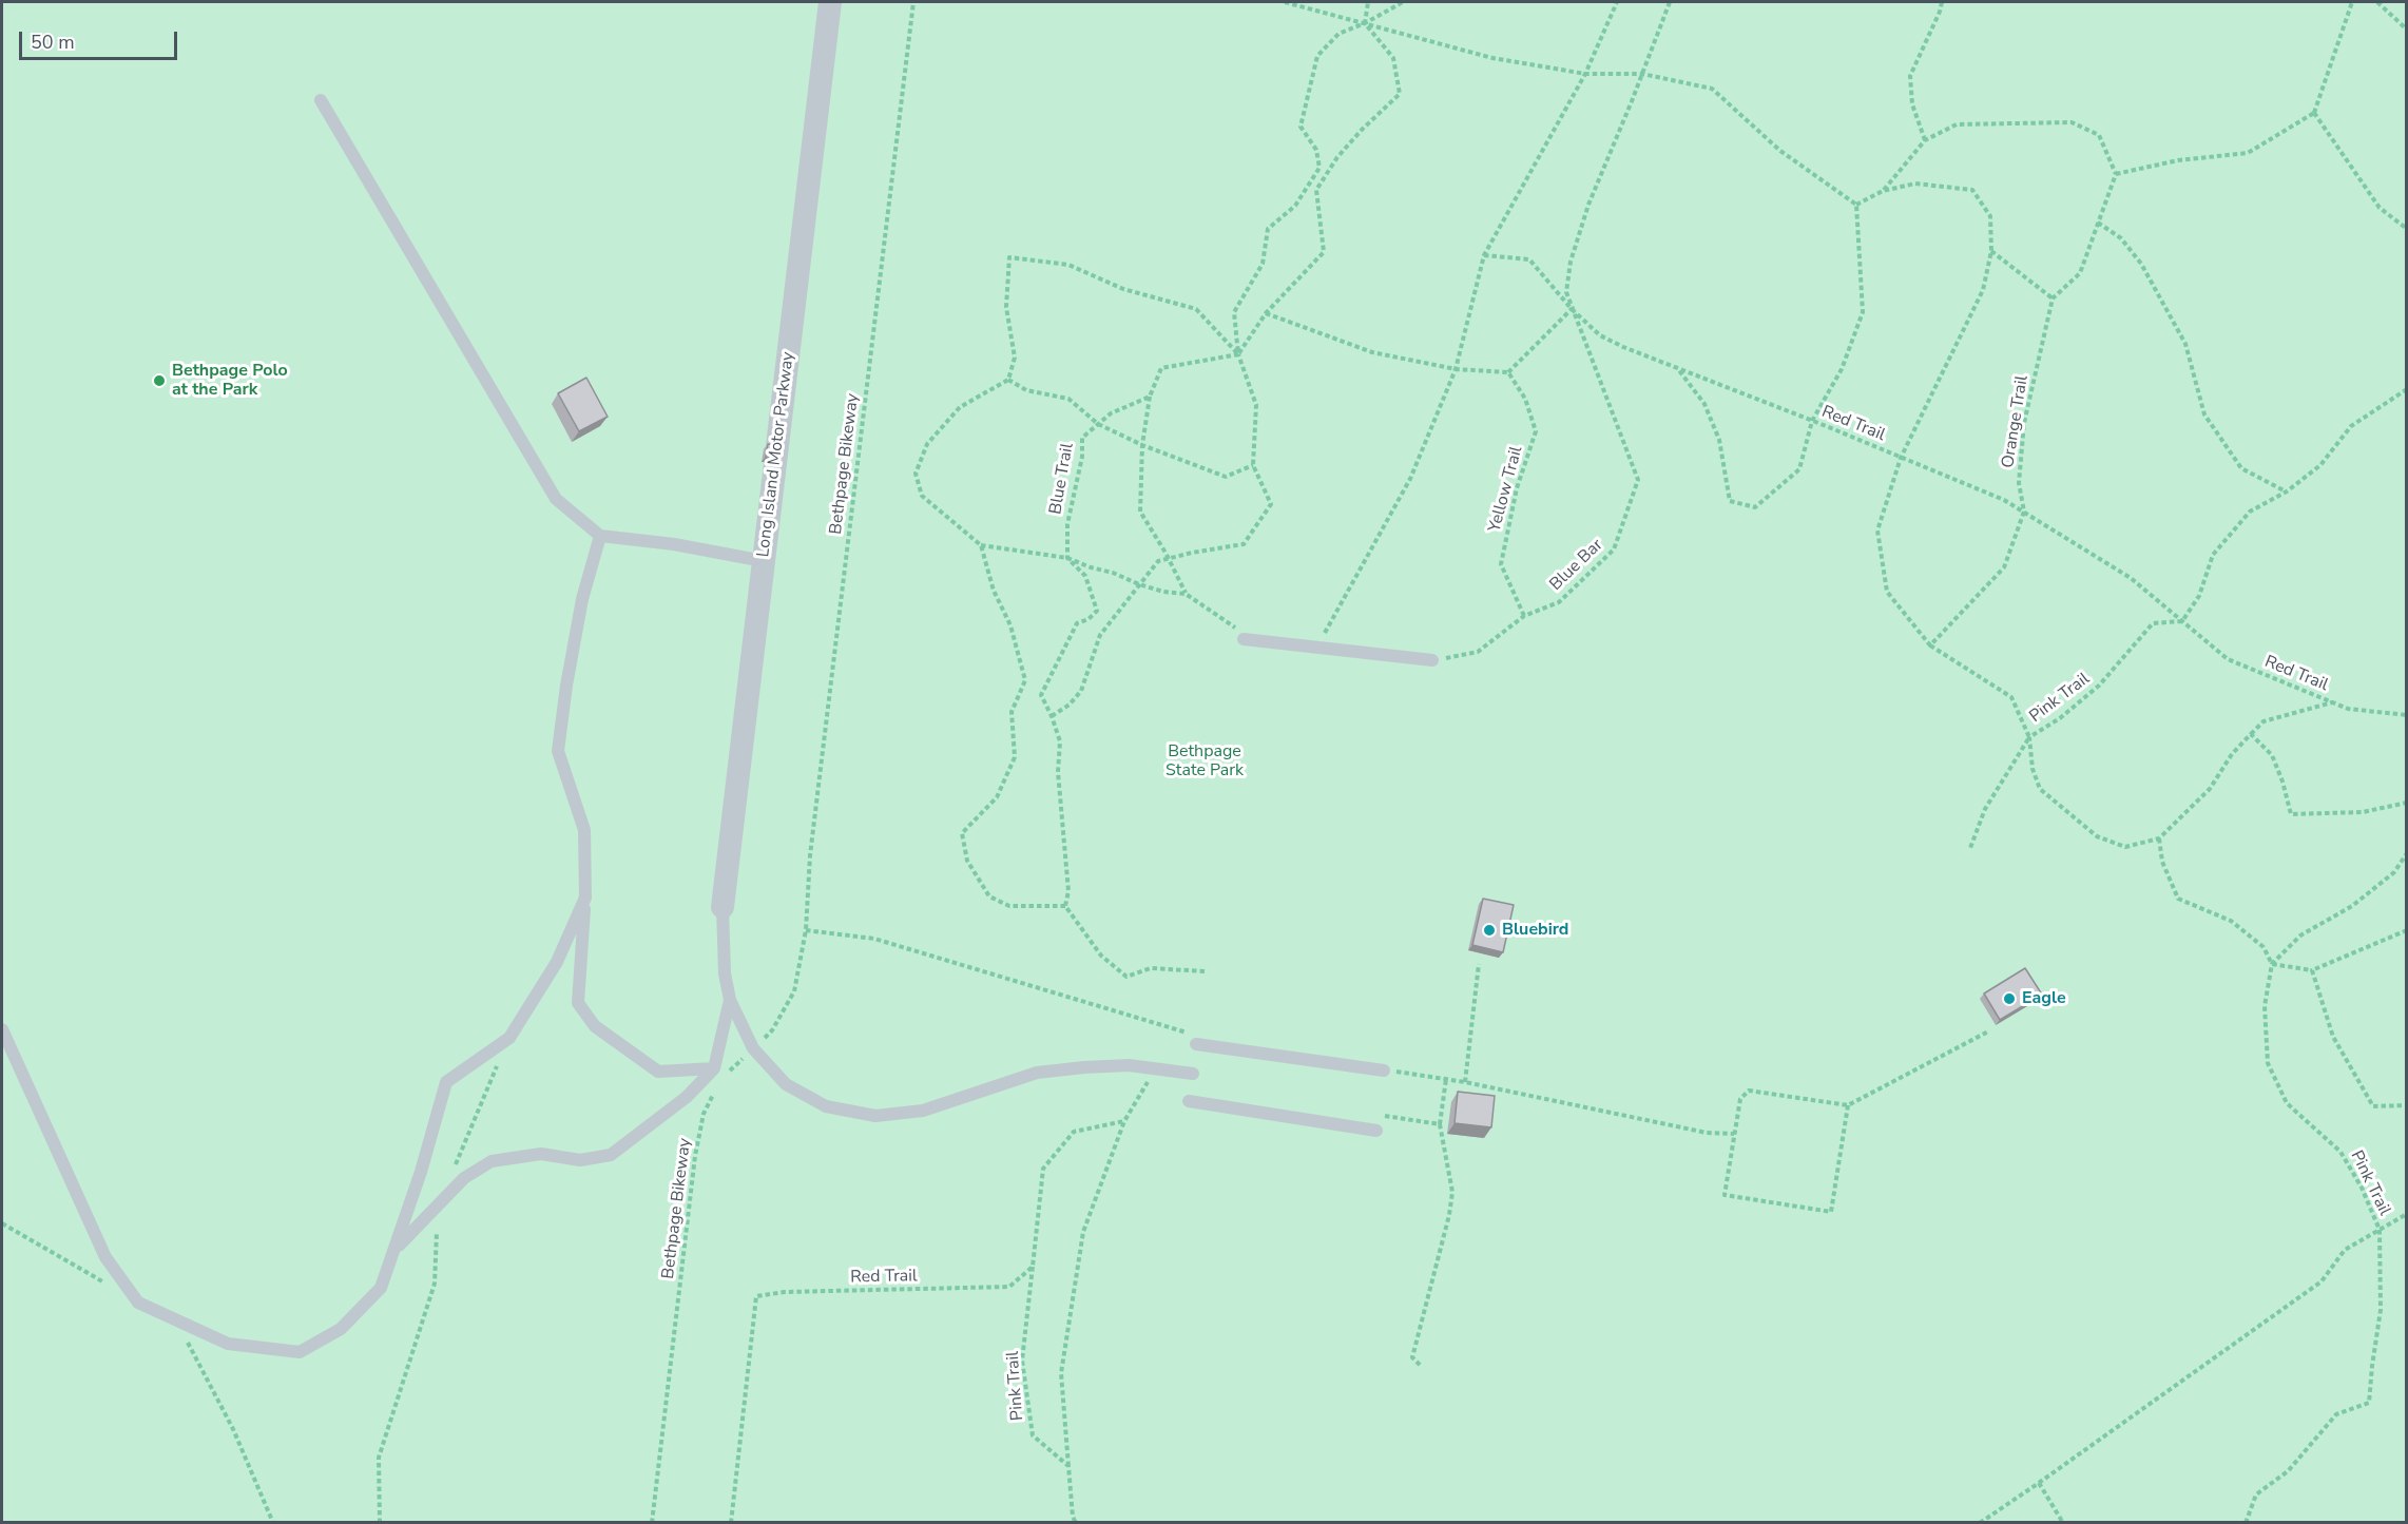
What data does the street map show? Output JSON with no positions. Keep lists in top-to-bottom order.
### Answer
{
  "streets": {
    "street": ["Long Island Motor Parkway"],
    "path": [
      "Orange Trail",
      "Red Trail",
      "Bethpage Bikeway",
      "Blue Trail",
      "Yellow Trail",
      "Blue Bar",
      "Pink Trail"
    ]
  },
  "crossings": [
    ["Orange Trail", "Red Trail"],
    ["Red Trail", "Blue Bar"],
    ["Red Trail", "Pink Trail"],
    ["Yellow Trail", "Blue Bar"]
  ],
  "parks": ["Bethpage State Park"],
  "places": ["Bethpage Polo at the Park", "Bluebird", "Eagle"],
  "scale_bar": "50 m"
}
